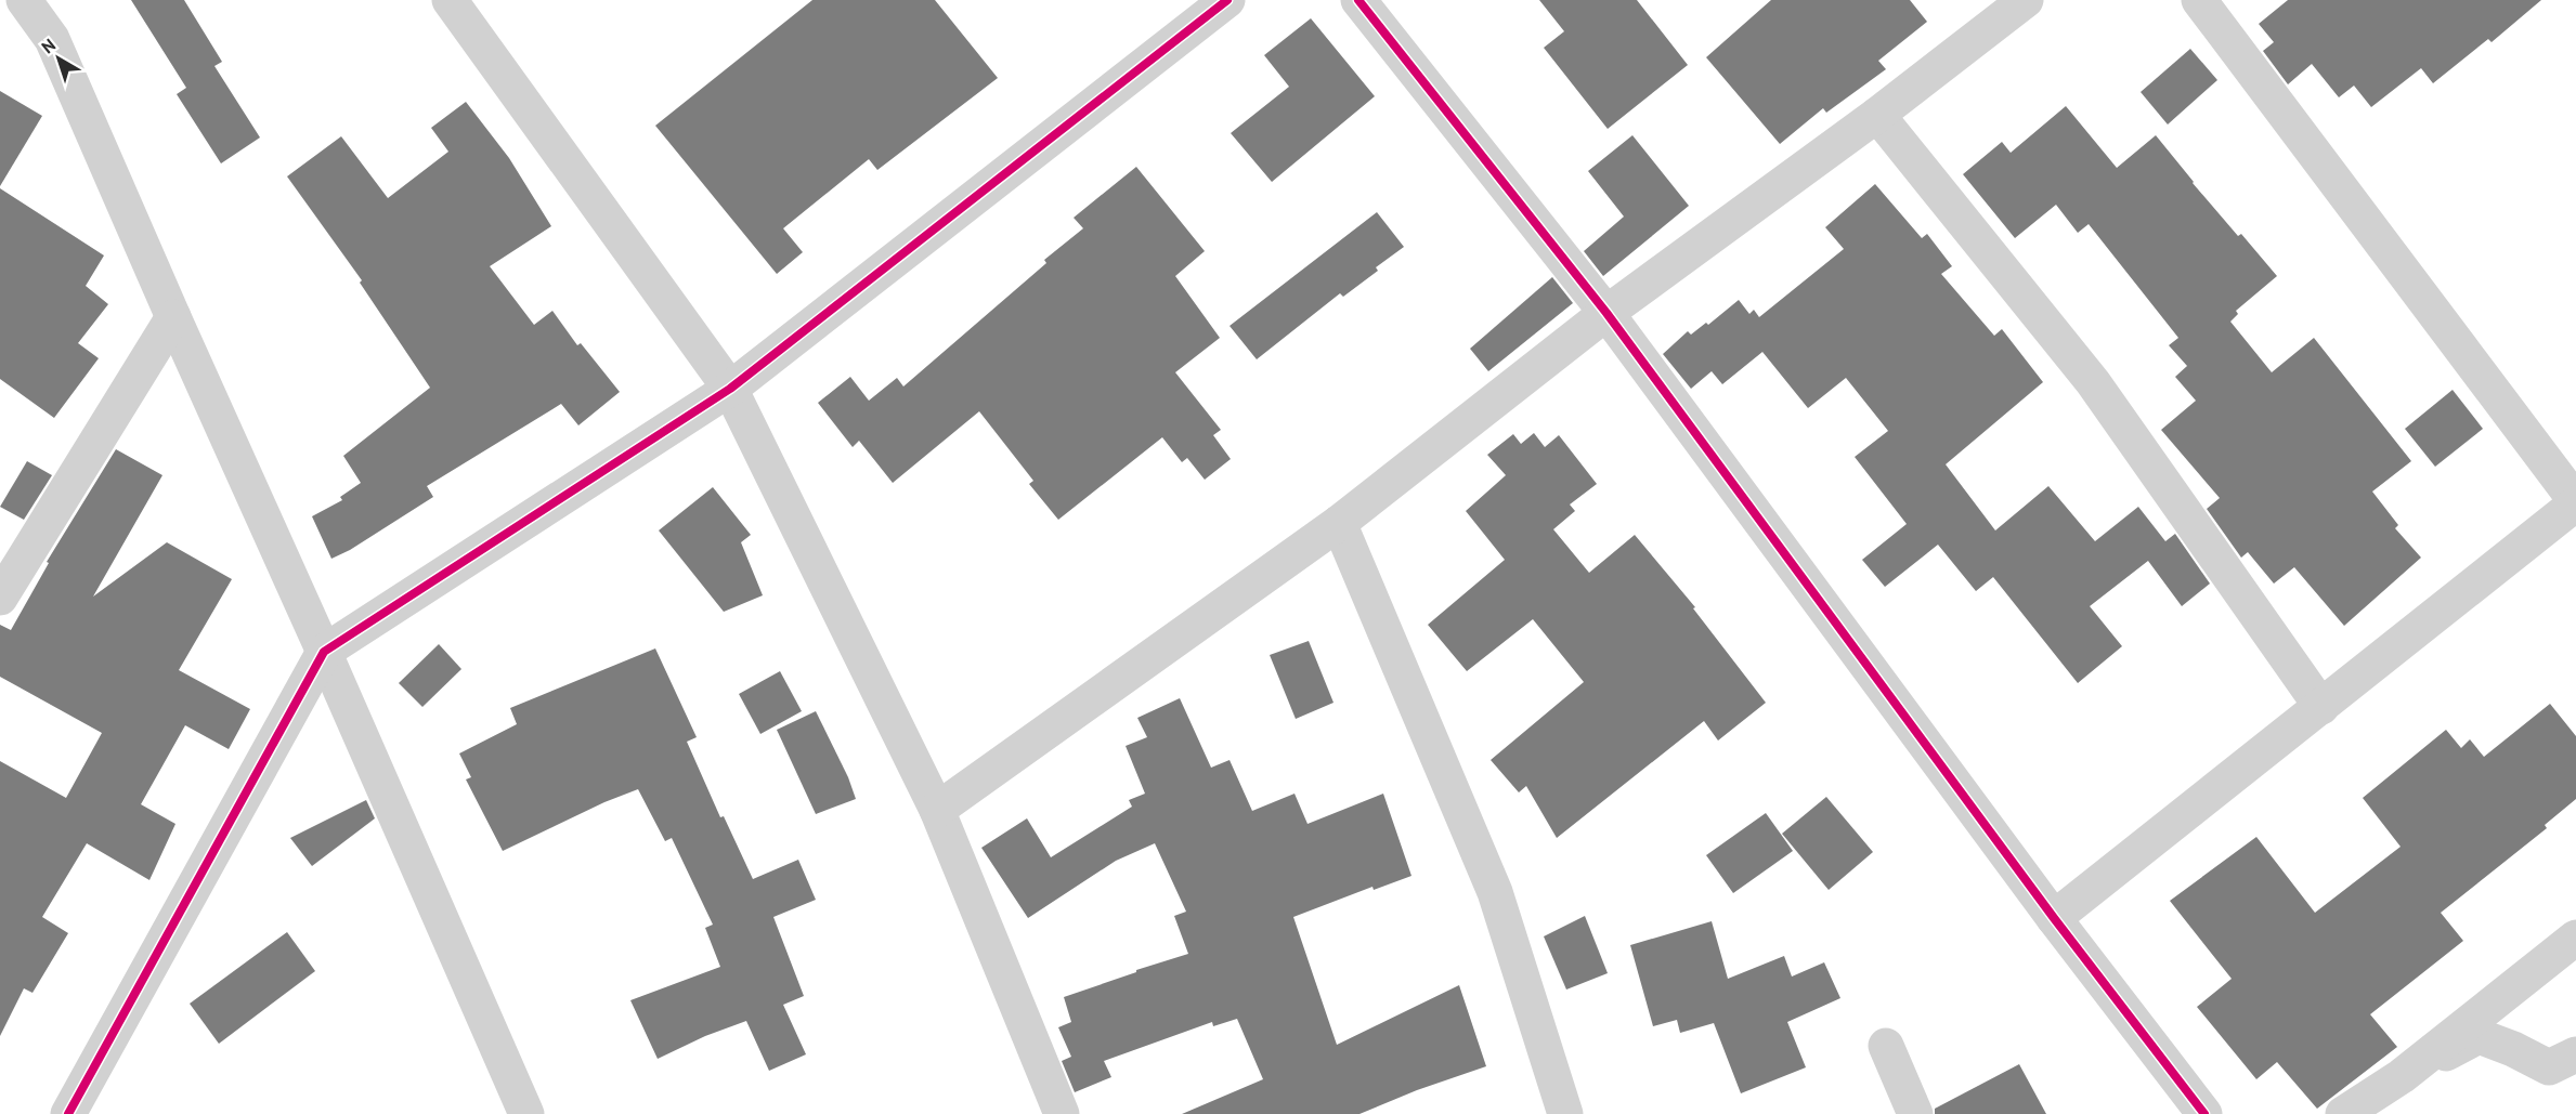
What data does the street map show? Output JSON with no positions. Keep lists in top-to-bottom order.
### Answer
{
  "north": "top left"
}
